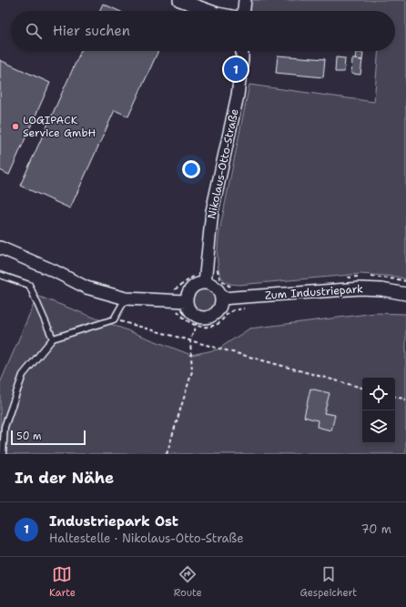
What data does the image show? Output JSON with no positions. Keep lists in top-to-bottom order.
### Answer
{
  "streets": {
    "street": ["Nikolaus-Otto-Straße", "Zum Industriepark"]
  },
  "crossings": [
    ["Nikolaus-Otto-Straße", "Zum Industriepark"]
  ],
  "places": ["LOGIPACK Service GmbH"],
  "scale_bar": "50 m",
  "page": {
    "search": "Hier suchen",
    "pins": "1",
    "scale": "50 m",
    "heading": "In der Nähe",
    "list": [
      {
        "mark": "1",
        "name": "Industriepark Ost",
        "note": "Haltestelle · Nikolaus-Otto-Straße",
        "value": "70 m"
      }
    ],
    "nav": ["Karte", "Route", "Gespeichert"]
  }
}
